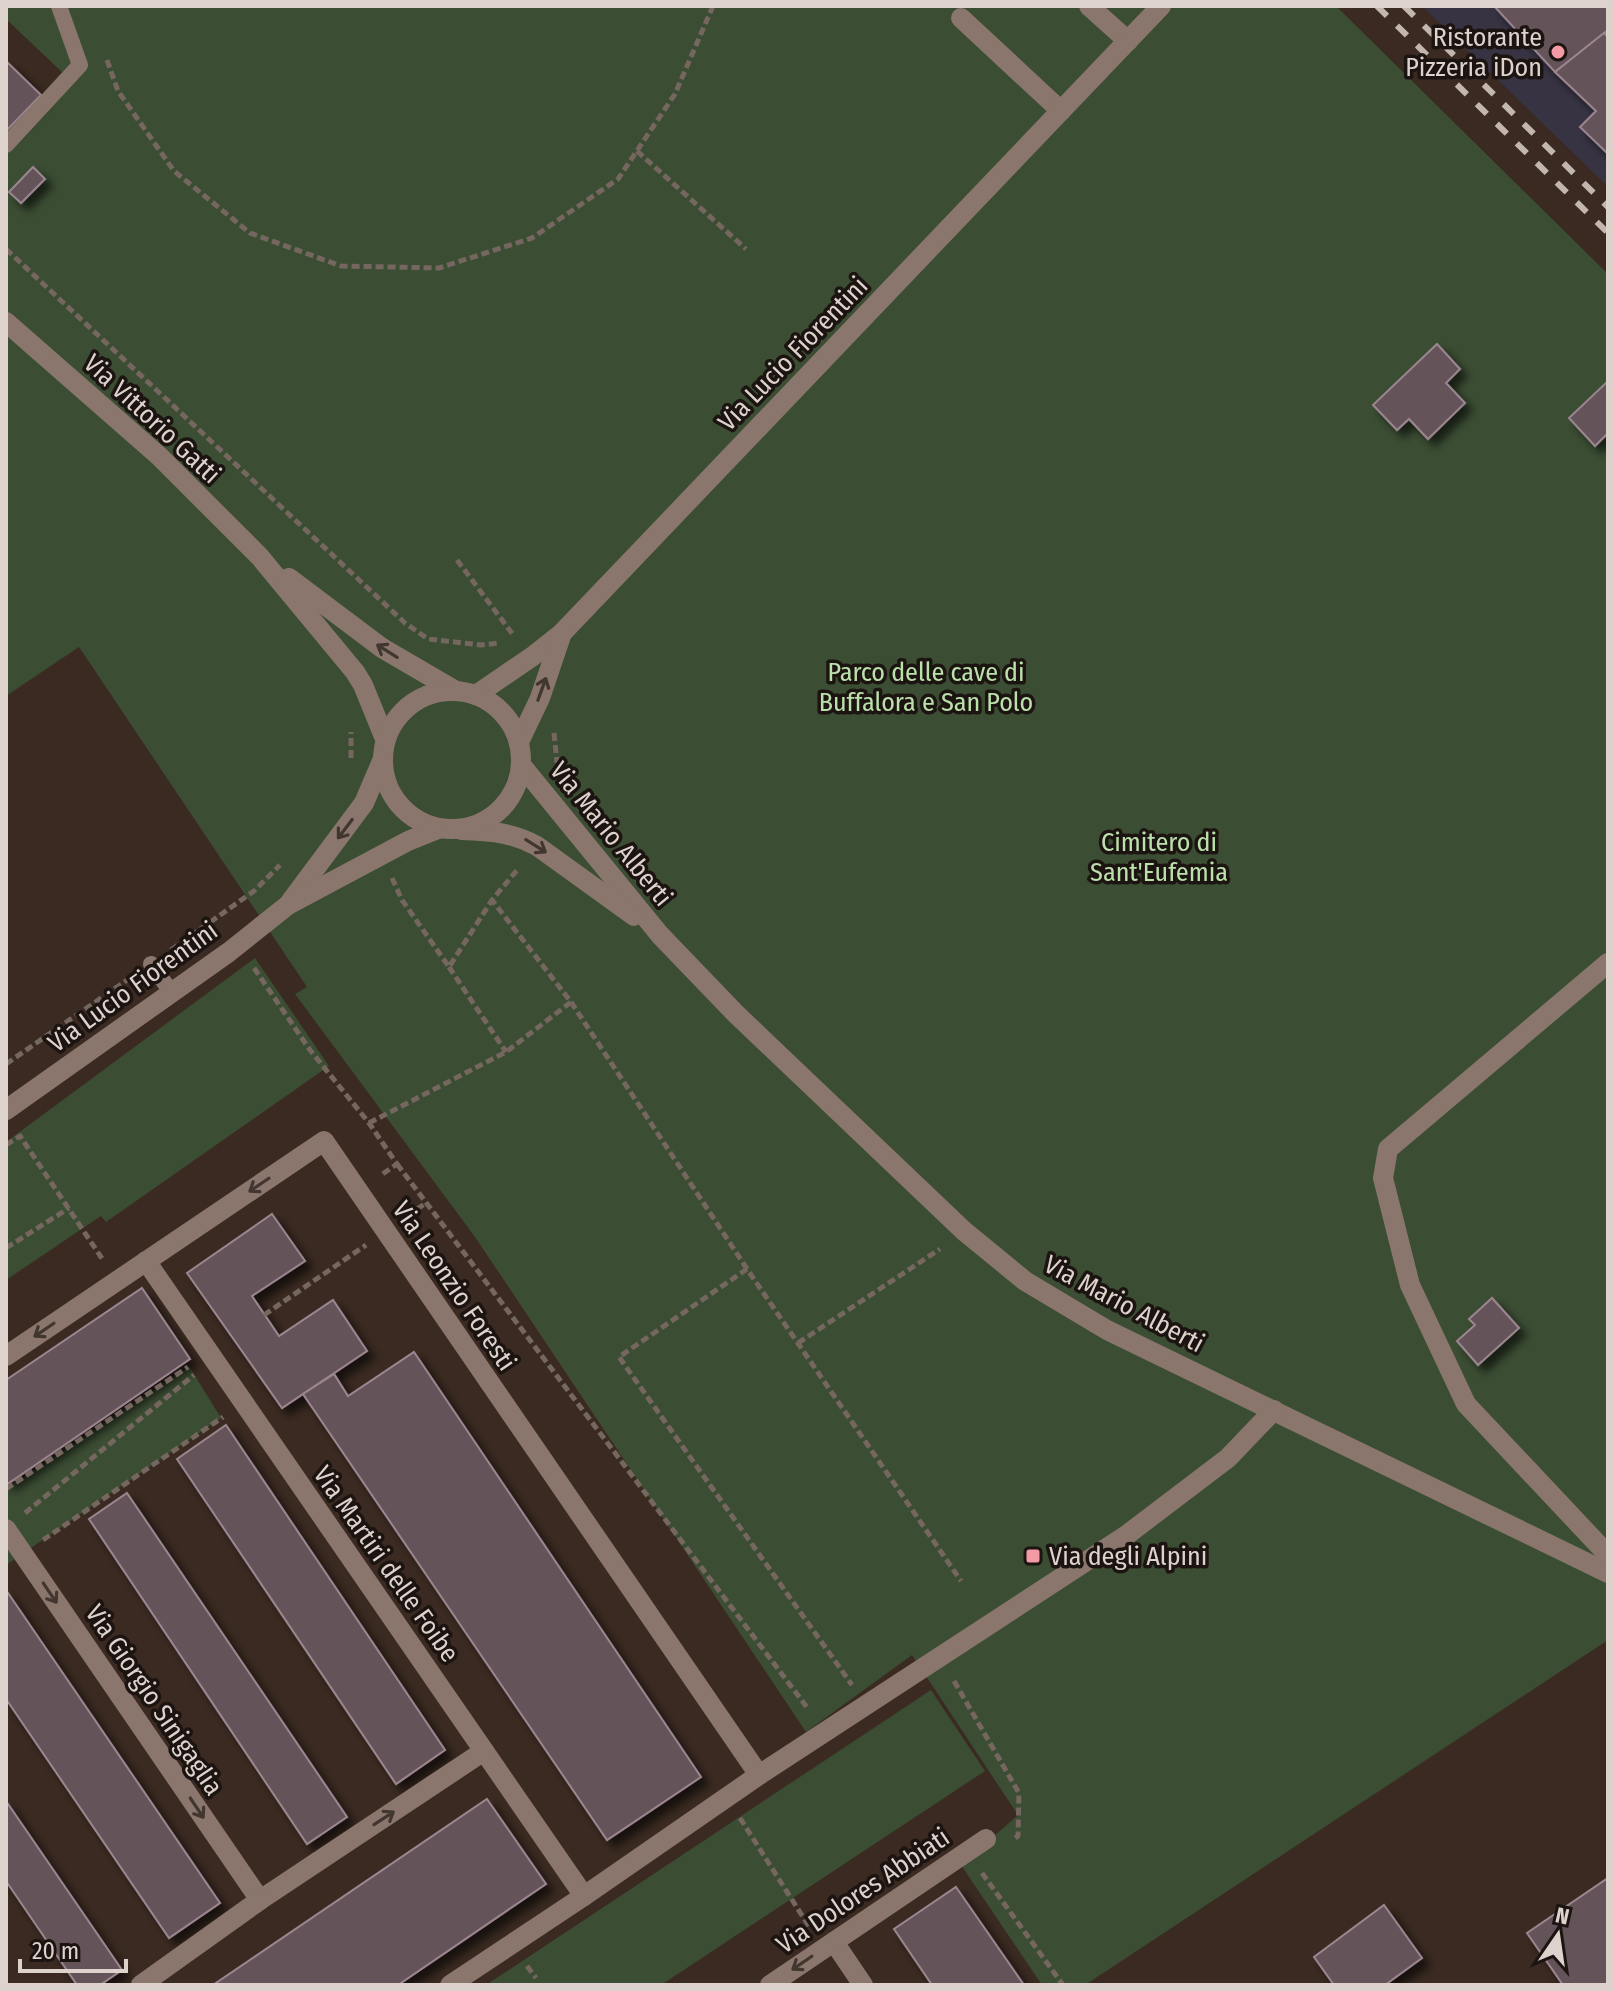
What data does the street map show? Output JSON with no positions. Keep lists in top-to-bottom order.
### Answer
{
  "streets": {
    "street": [
      "Via Lucio Fiorentini",
      "Via Vittorio Gatti",
      "Via Mario Alberti",
      "Via Leonzio Foresti",
      "Via Martiri delle Foibe",
      "Via Giorgio Sinigaglia",
      "Via Dolores Abbiati"
    ]
  },
  "crossings": [
    ["Via Lucio Fiorentini", "Via Vittorio Gatti"],
    ["Via Lucio Fiorentini", "Via Mario Alberti"],
    ["Via Vittorio Gatti", "Via Mario Alberti"],
    ["Via Leonzio Foresti", "Via Martiri delle Foibe"]
  ],
  "one_way": ["Via Giorgio Sinigaglia"],
  "parks": ["Parco delle cave di Buffalora e San Polo", "Cimitero di Sant'Eufemia"],
  "places": {
    "other": ["Ristorante Pizzeria iDon"],
    "transit": ["Via degli Alpini"]
  },
  "scale_bar": "20 m",
  "north": "top"
}
